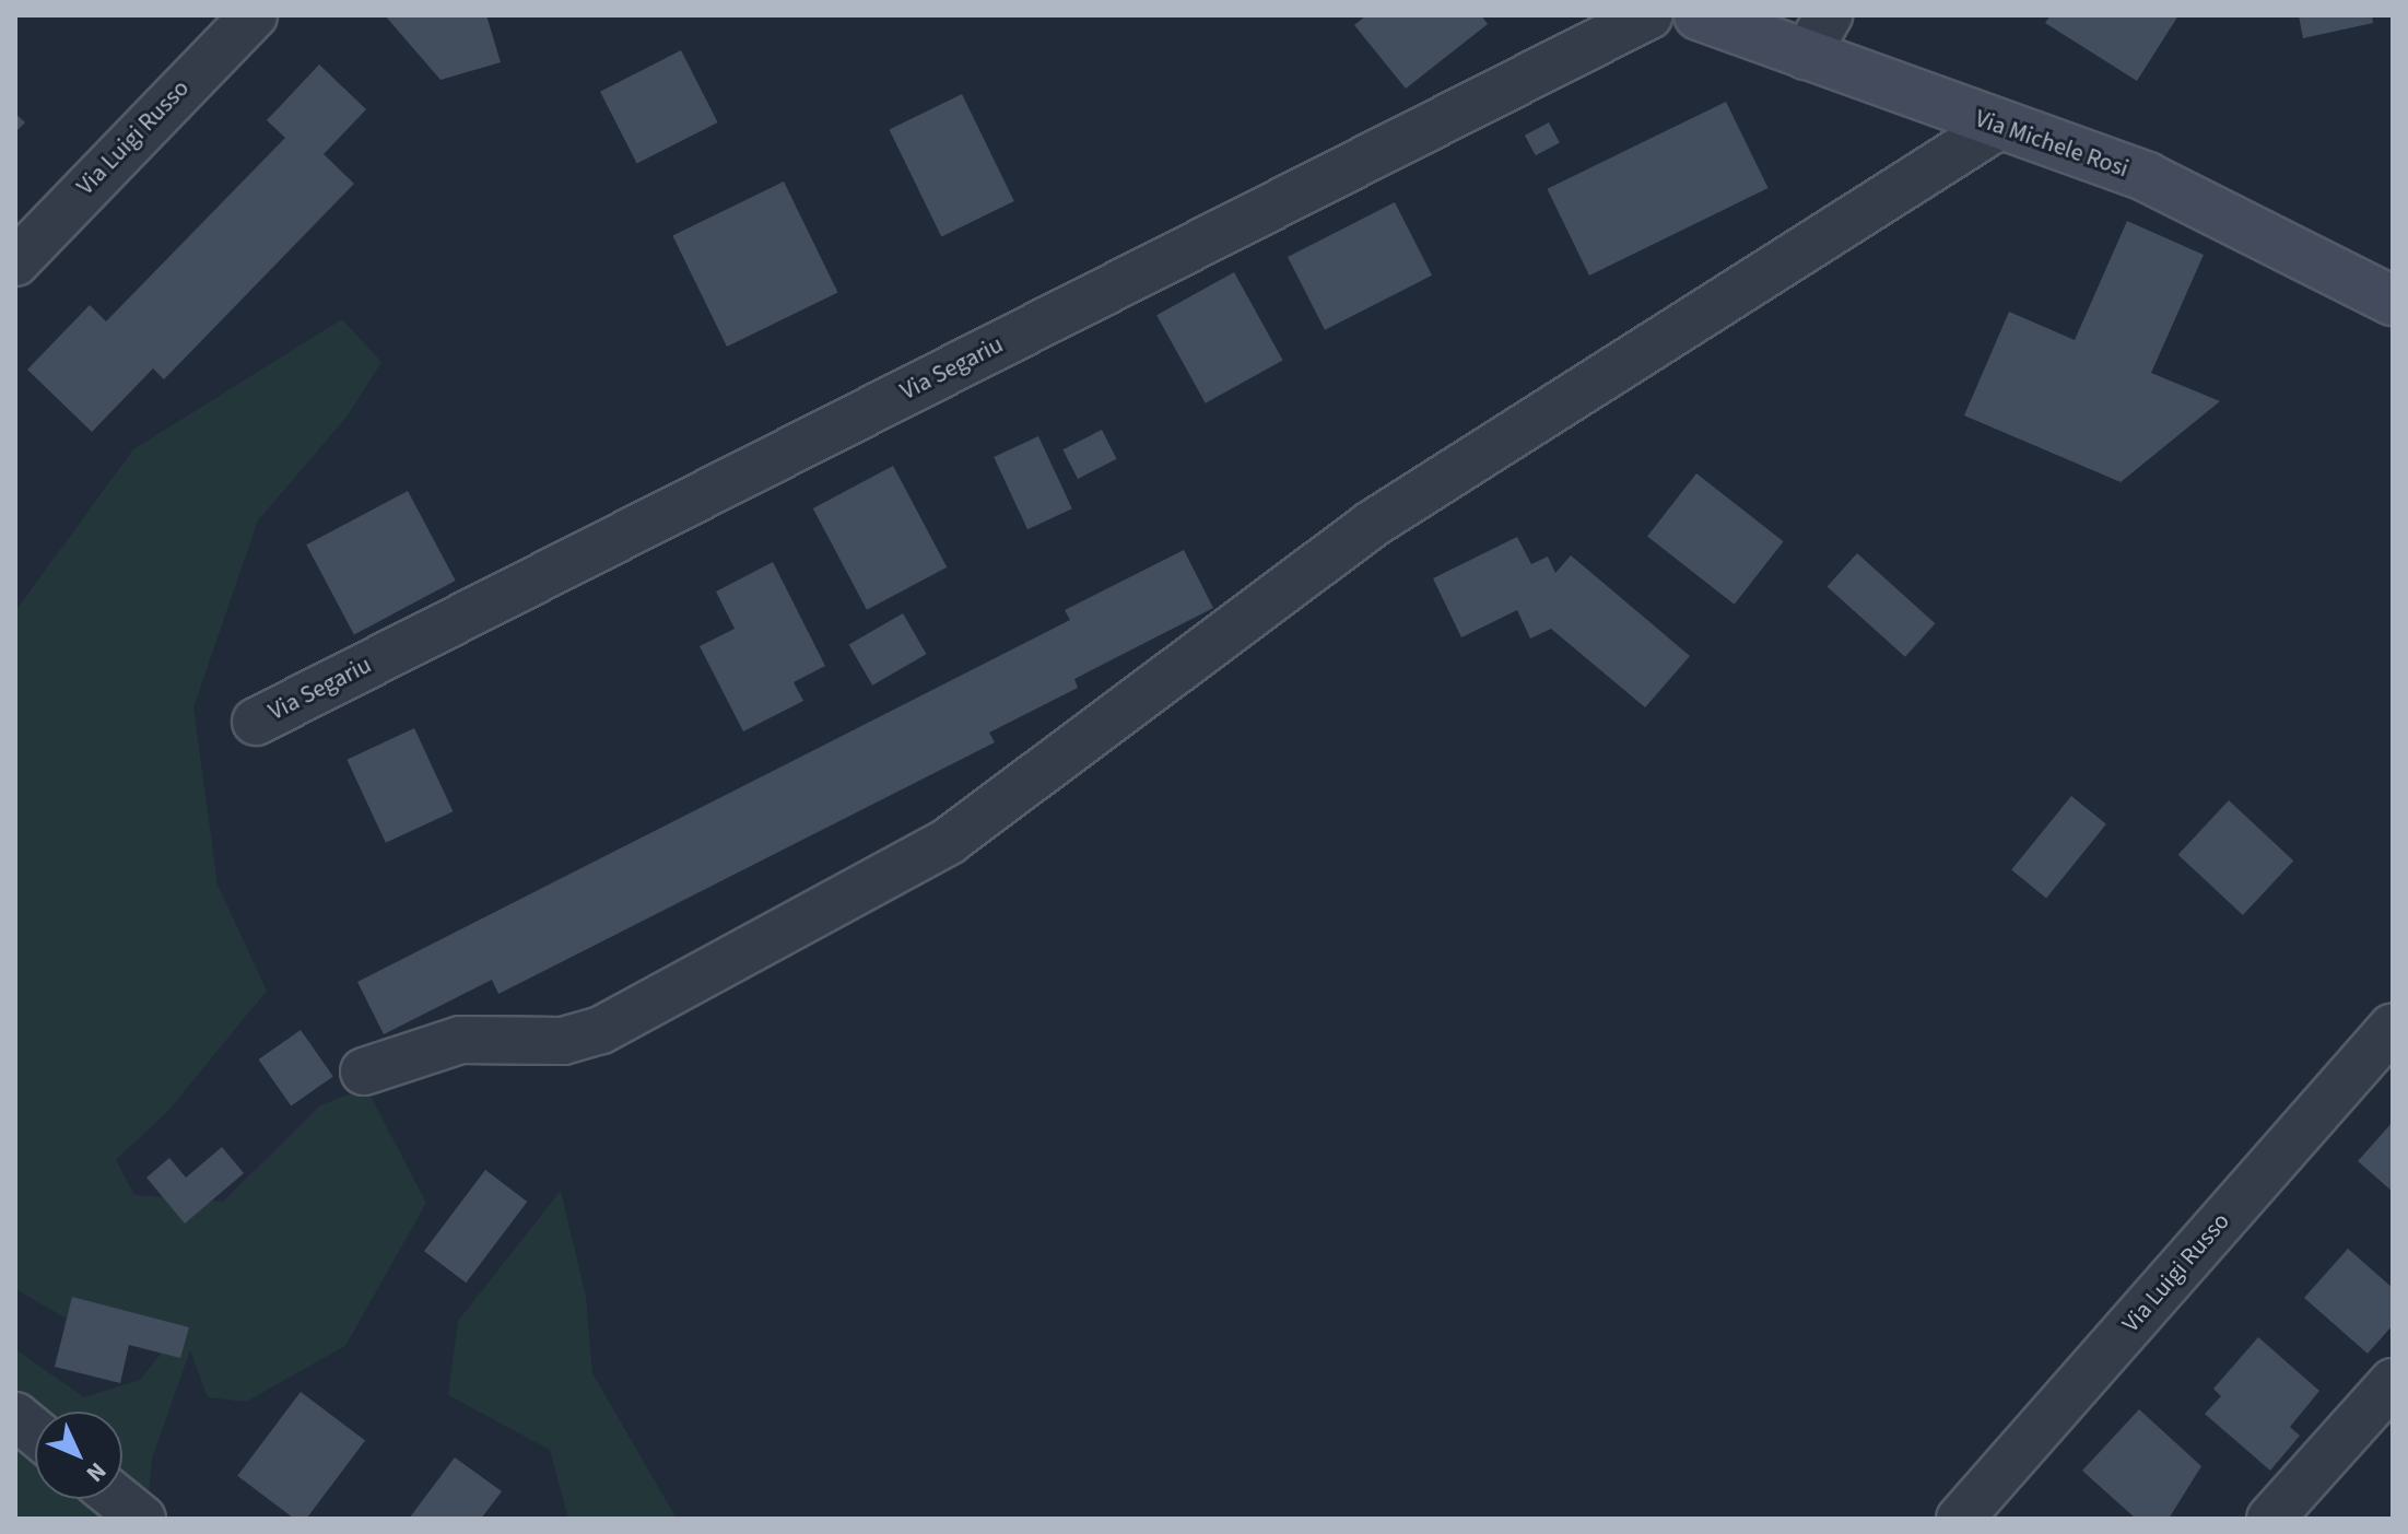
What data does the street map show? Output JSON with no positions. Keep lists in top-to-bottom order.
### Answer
{
  "streets": {
    "street": ["Via Luigi Russo", "Via Michele Rosi", "Via Segariu"]
  },
  "north": "bottom right"
}
